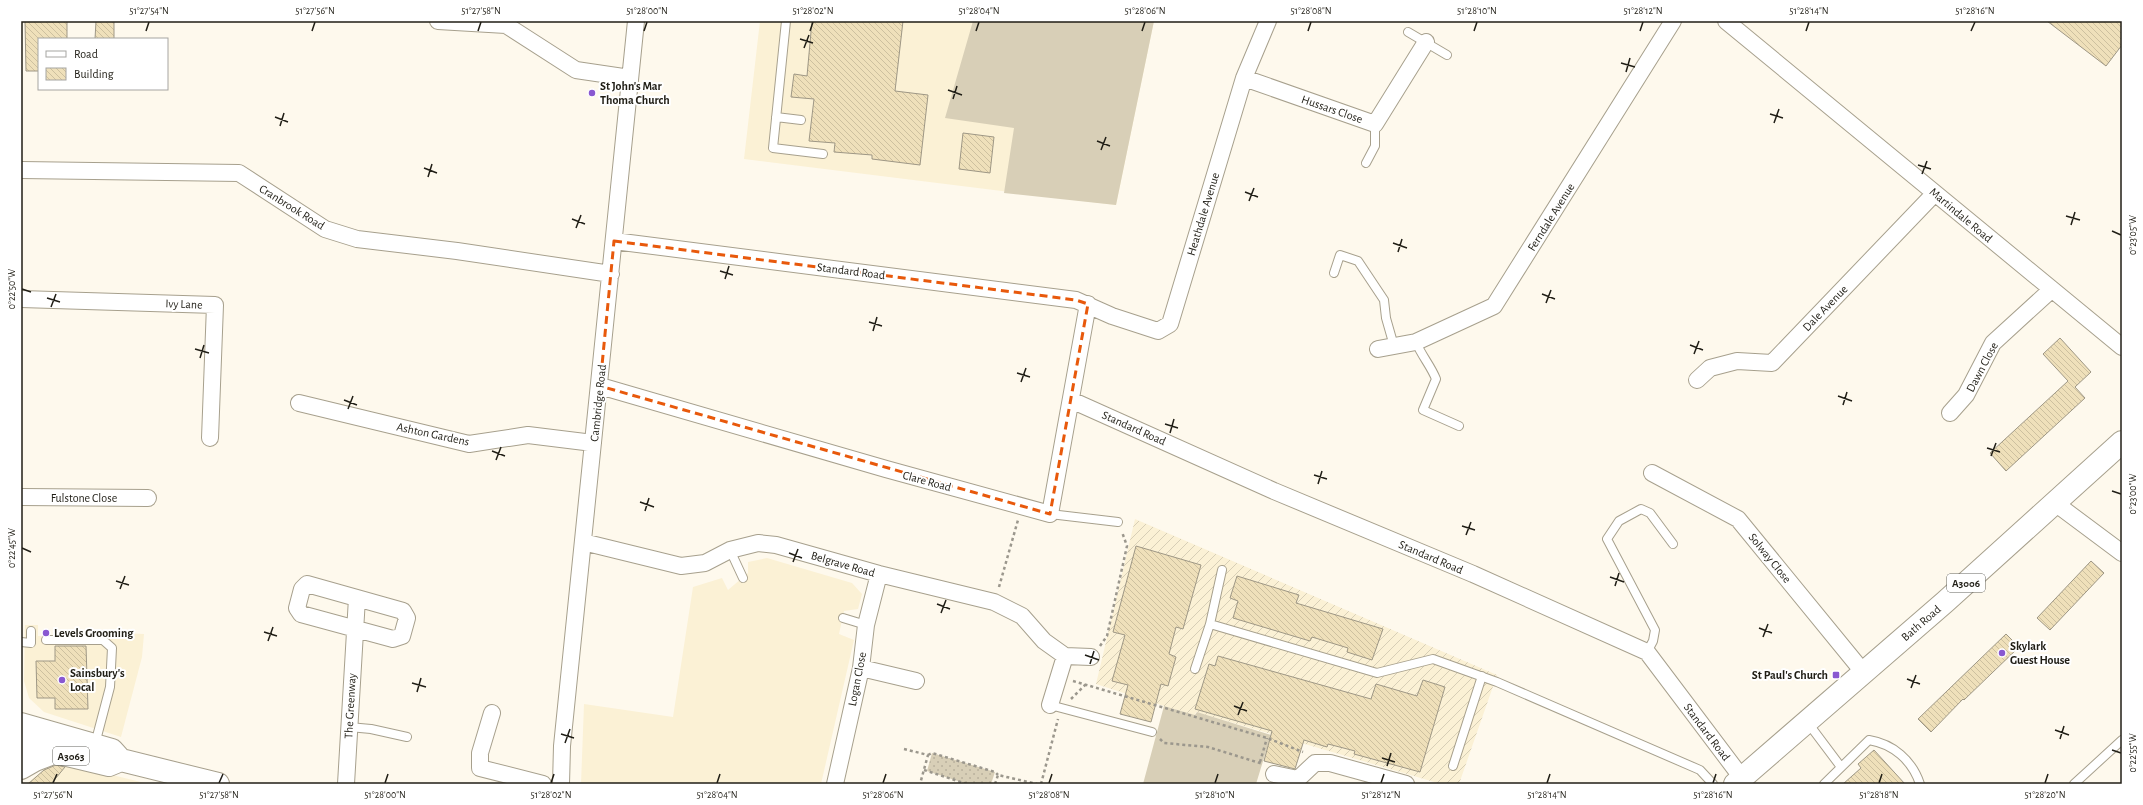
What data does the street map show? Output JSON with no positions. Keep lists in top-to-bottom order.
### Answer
{
  "streets": {
    "main road": ["A3006", "Bath Road", "A3063"],
    "street": [
      "Hussars Close",
      "Cranbrook Road",
      "Heathdale Avenue",
      "Martindale Road",
      "Ferndale Avenue",
      "Standard Road",
      "Ivy Lane",
      "Dale Avenue",
      "Dawn Close",
      "Cambridge Road",
      "Ashton Gardens",
      "Clare Road",
      "Fulstone Close",
      "Solway Close",
      "Belgrave Road",
      "Logan Close",
      "The Greenway"
    ]
  },
  "crossings": [
    ["Hussars Close", "Heathdale Avenue"],
    ["Cranbrook Road", "Cambridge Road"],
    ["Heathdale Avenue", "Standard Road"],
    ["Martindale Road", "Dale Avenue"],
    ["Martindale Road", "Dawn Close"],
    ["Standard Road", "Cambridge Road"],
    ["Standard Road", "Bath Road"],
    ["Cambridge Road", "Ashton Gardens"],
    ["Cambridge Road", "Clare Road"],
    ["Cambridge Road", "Belgrave Road"],
    ["Solway Close", "Bath Road"],
    ["Belgrave Road", "Logan Close"]
  ],
  "places": {
    "other": [
      "St John's Mar Thoma Church",
      "Levels Grooming",
      "Skylark Guest House",
      "Sainsbury's Local"
    ],
    "transit": ["St Paul's Church"]
  },
  "legend": ["Road", "Building"],
  "coordinates": [
    "51°27'54\"N",
    "51°27'56\"N",
    "51°27'58\"N",
    "51°28'00\"N",
    "51°28'02\"N",
    "51°28'04\"N",
    "51°28'06\"N",
    "51°28'08\"N",
    "51°28'10\"N",
    "51°28'12\"N",
    "51°28'14\"N",
    "51°28'16\"N",
    "0°23'05\"W",
    "0°22'50\"W",
    "0°23'00\"W",
    "0°22'45\"W",
    "0°22'55\"W",
    "51°28'18\"N",
    "51°28'20\"N"
  ]
}
